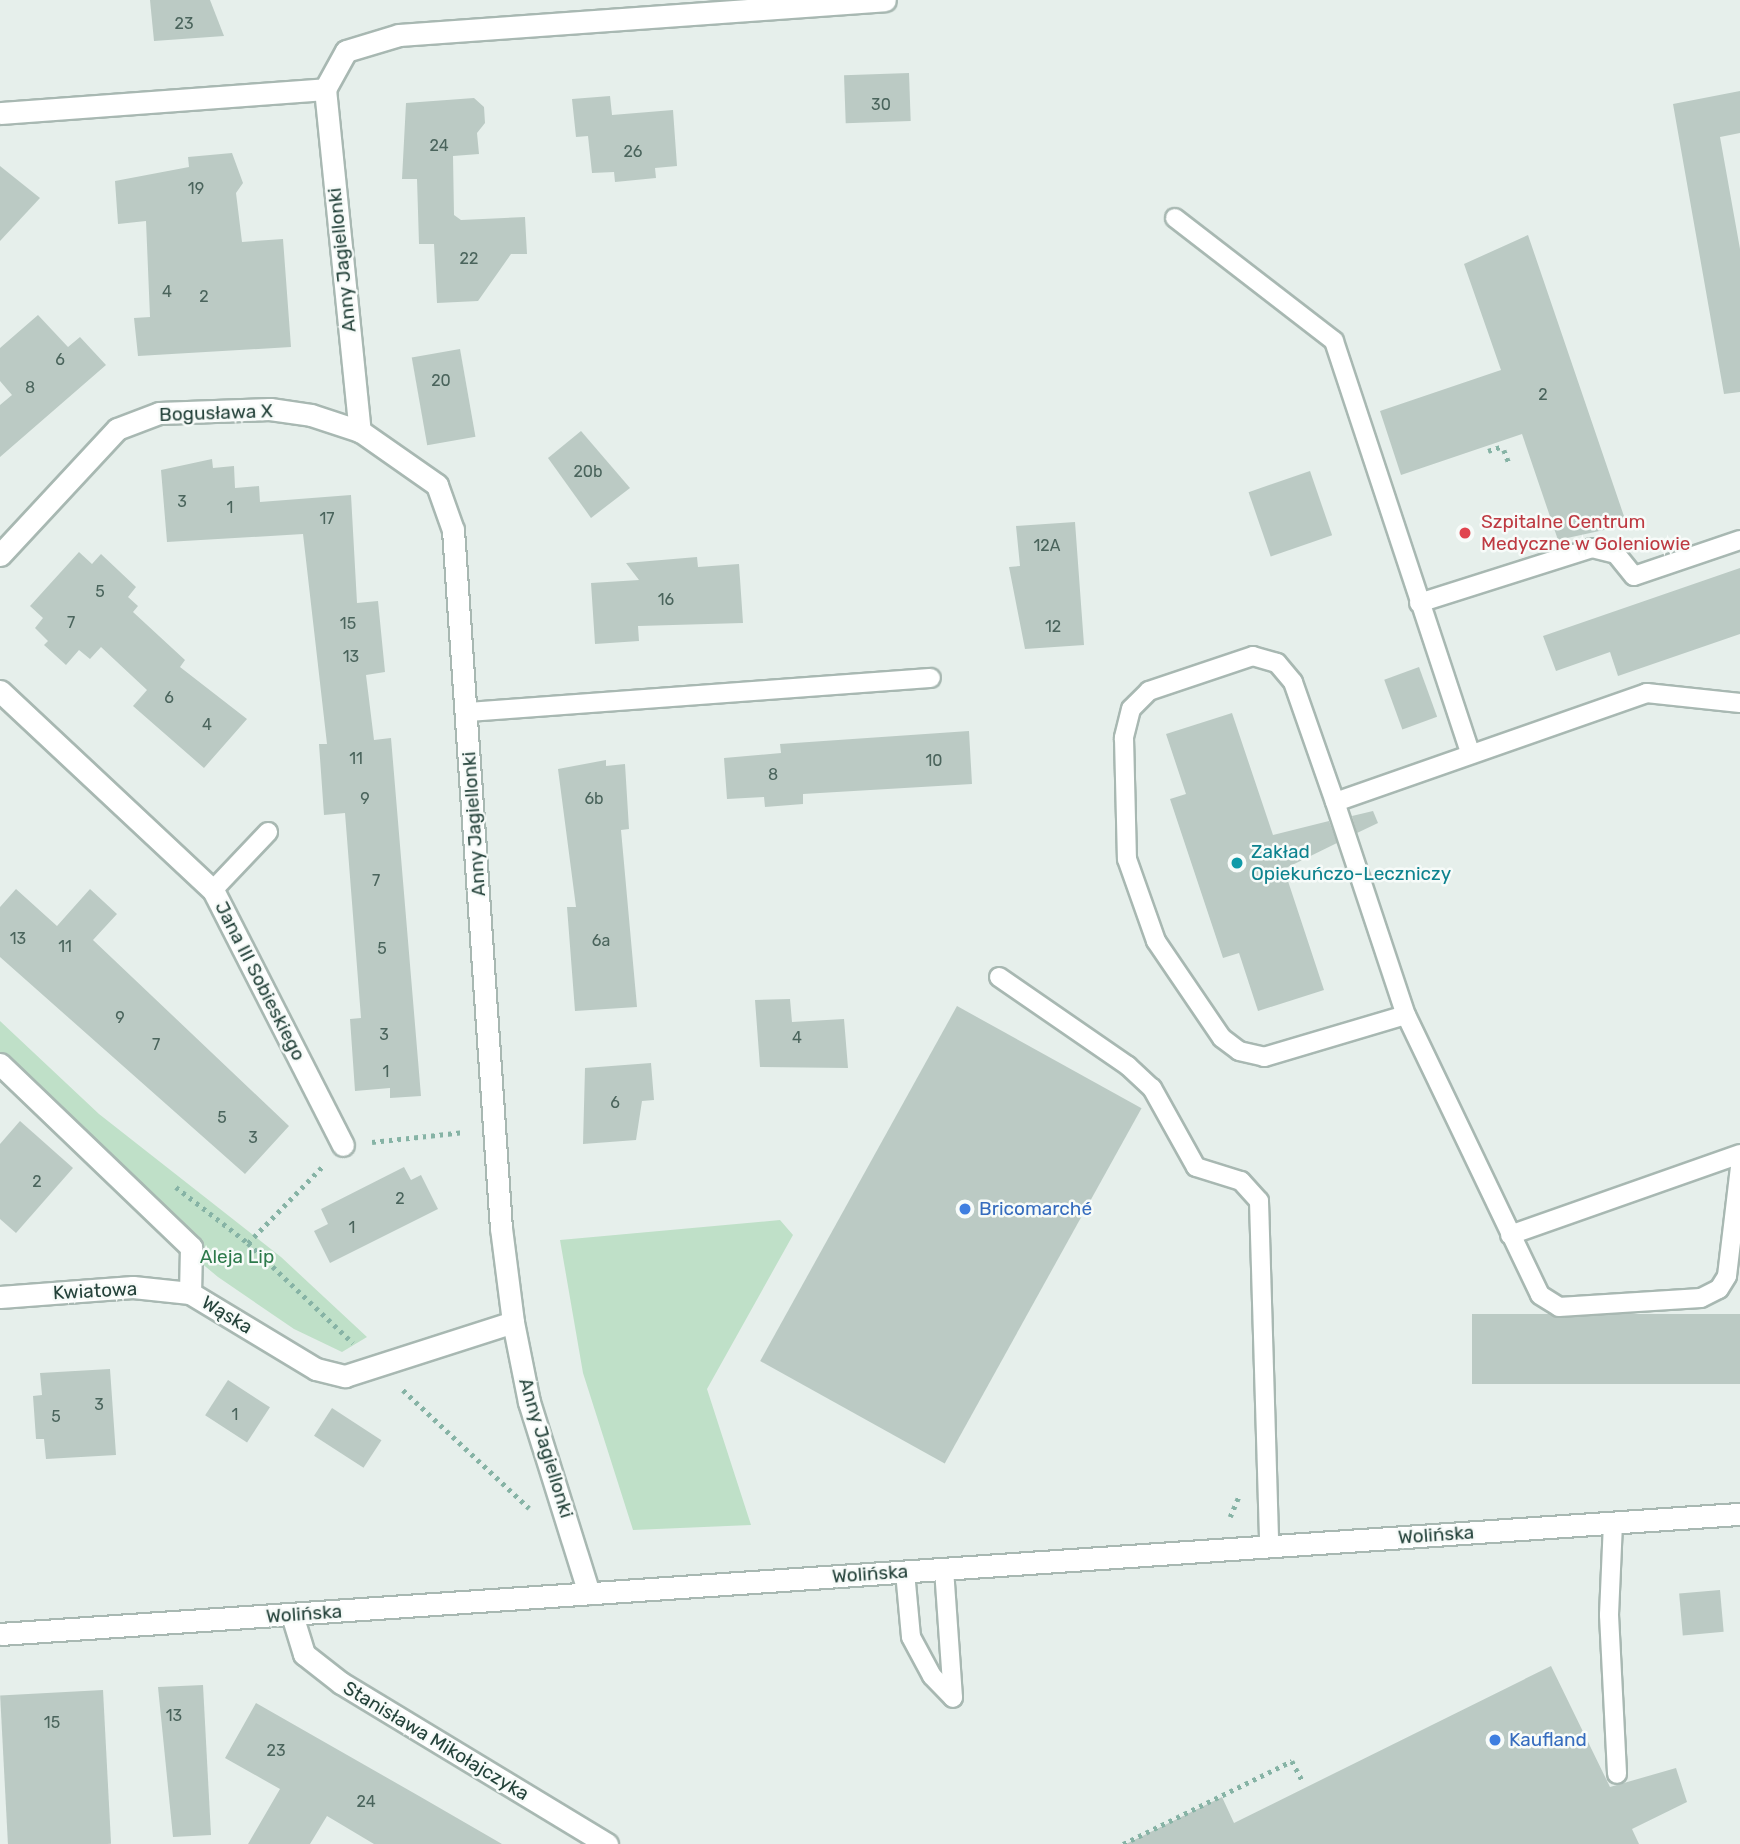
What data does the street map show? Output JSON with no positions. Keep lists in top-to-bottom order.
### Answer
{
  "streets": {
    "street": [
      "Anny Jagiellonki",
      "Bogusława X",
      "Jana III Sobieskiego",
      "Kwiatowa",
      "Wąska",
      "Wolińska",
      "Stanisława Mikołajczyka"
    ]
  },
  "crossings": [
    ["Anny Jagiellonki", "Bogusława X"],
    ["Anny Jagiellonki", "Wąska"],
    ["Anny Jagiellonki", "Wolińska"],
    ["Kwiatowa", "Wąska"],
    ["Wolińska", "Stanisława Mikołajczyka"]
  ],
  "parks": ["Aleja Lip"],
  "places": [
    "Szpitalne Centrum Medyczne w Goleniowie",
    "Zakład Opiekuńczo-Leczniczy",
    "Bricomarché",
    "Kaufland"
  ],
  "house_numbers": [
    "23",
    "30",
    "24",
    "26",
    "19",
    "22",
    "4",
    "2",
    "6",
    "20",
    "8",
    "2",
    "20b",
    "3",
    "1",
    "17",
    "12A",
    "5",
    "16",
    "7",
    "15",
    "12",
    "13",
    "6",
    "4",
    "11",
    "10",
    "8",
    "9",
    "6b",
    "7",
    "13",
    "6a",
    "11",
    "5",
    "9",
    "3",
    "4",
    "7",
    "1",
    "6",
    "5",
    "3",
    "2",
    "2",
    "1",
    "3",
    "1",
    "5",
    "13",
    "15",
    "23",
    "24"
  ]
}
